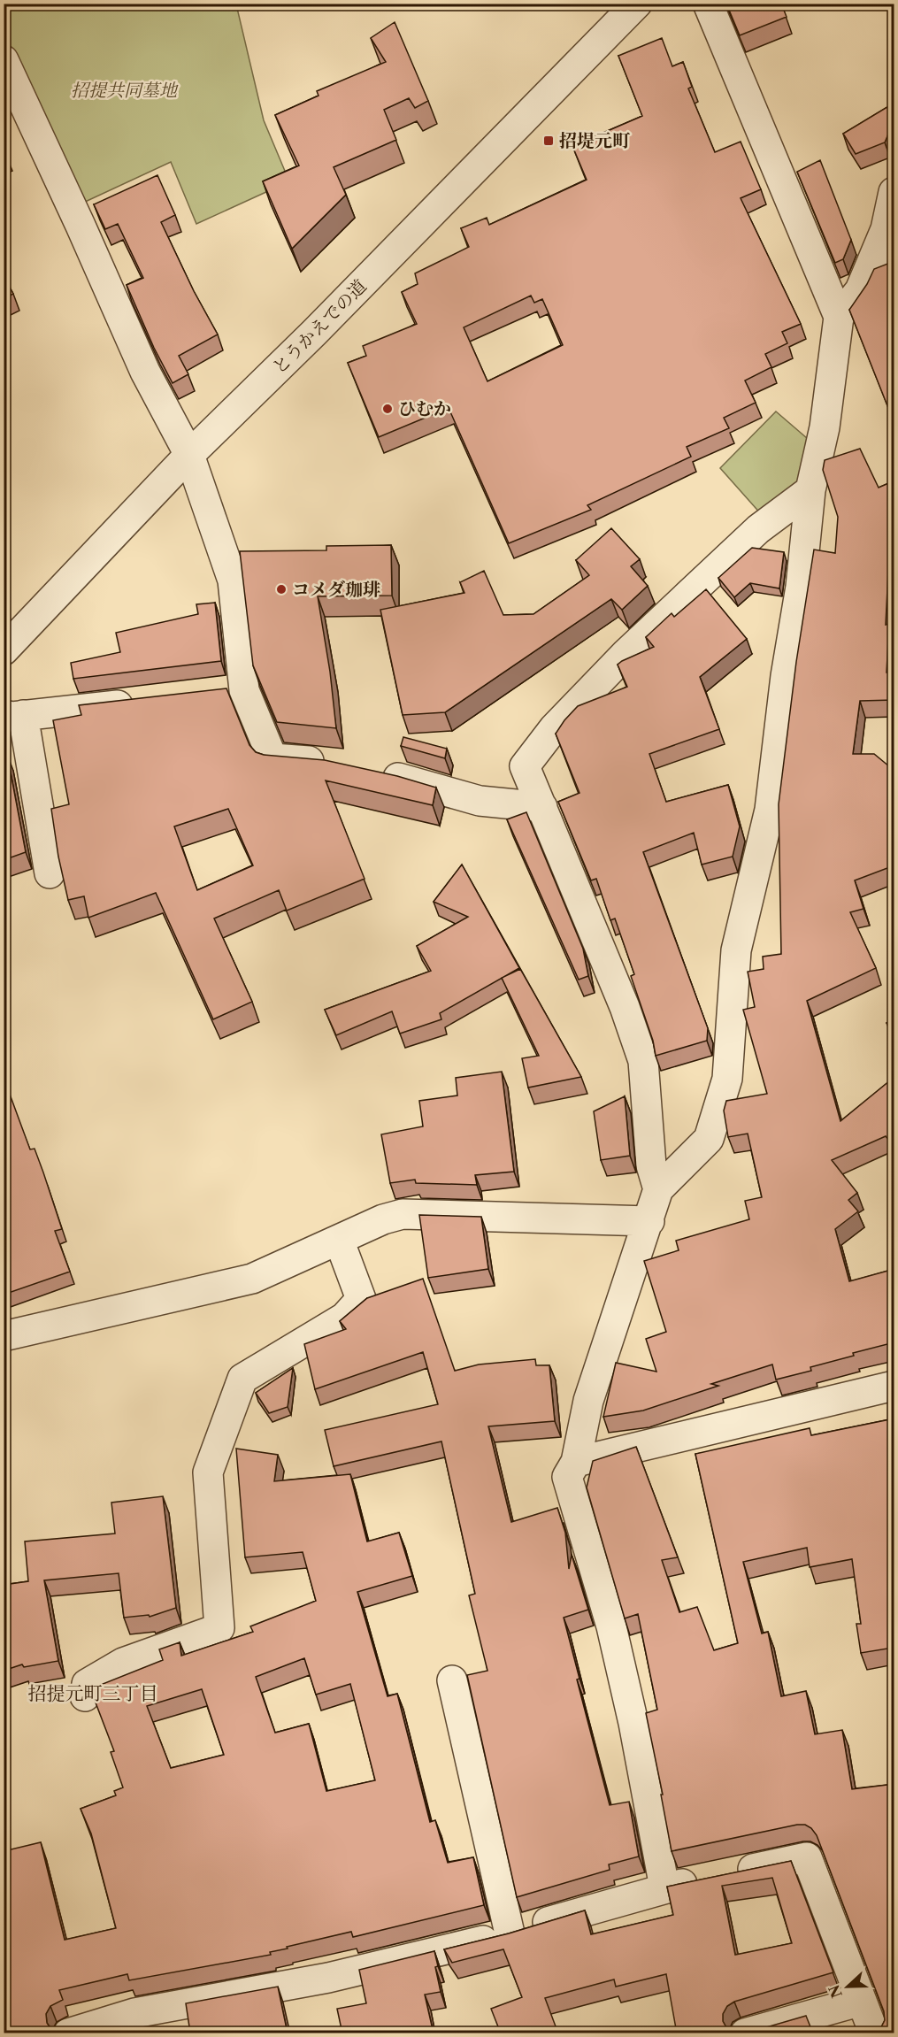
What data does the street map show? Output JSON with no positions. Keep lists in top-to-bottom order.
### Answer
{
  "streets": {
    "street": ["とうかえでの道"]
  },
  "districts": ["招提元町三丁目"],
  "parks": ["招提共同墓地"],
  "places": {
    "transit": ["招堤元町"],
    "other": ["ひむか", "コメダ珈琲"]
  },
  "north": "left"
}
